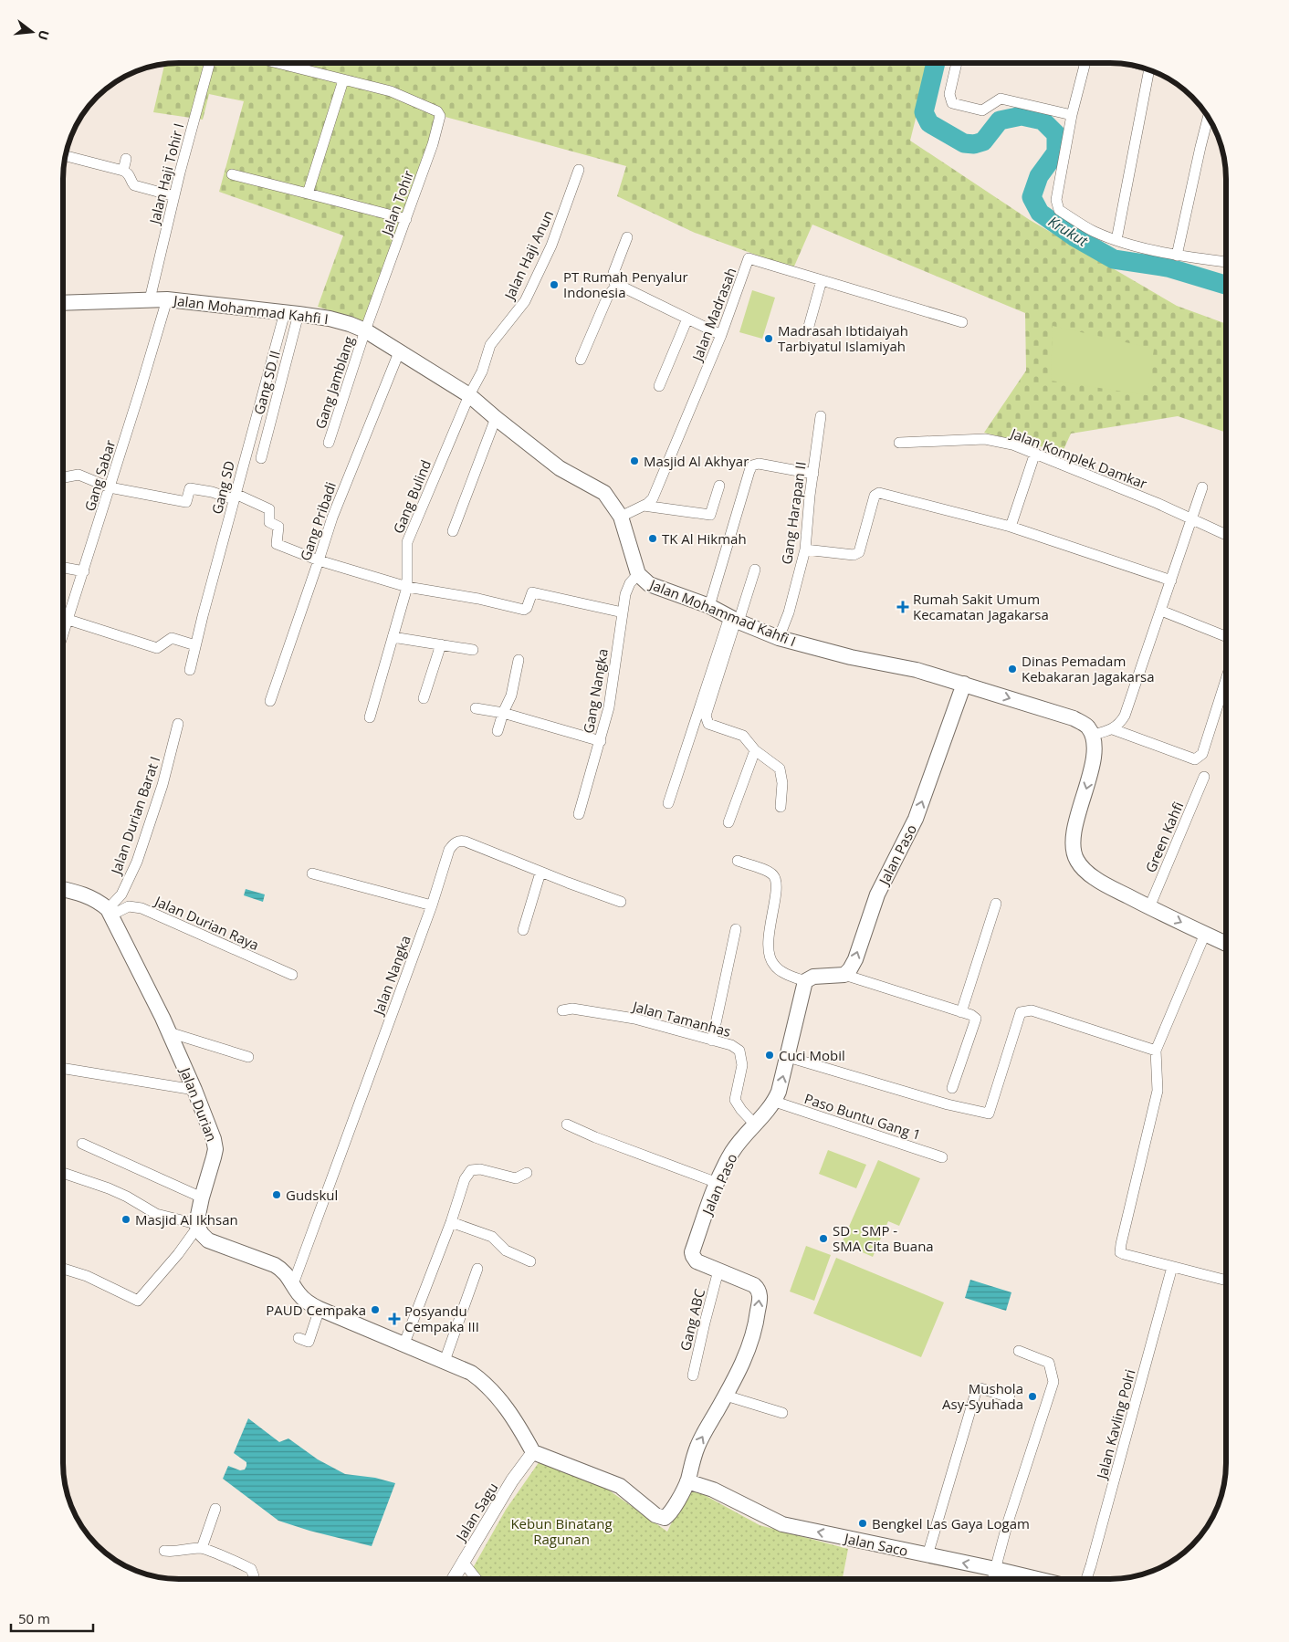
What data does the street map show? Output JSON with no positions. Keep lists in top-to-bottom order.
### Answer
{
  "streets": {
    "main road": [
      "Jalan Mohammad Kahfi I",
      "Jalan Paso",
      "Jalan Durian",
      "Jalan Saco"
    ],
    "street": [
      "Jalan Haji Tohir I",
      "Jalan Tohir",
      "Jalan Haji Anun",
      "Jalan Madrasah",
      "Gang SD II",
      "Gang Jamblang",
      "Jalan Komplek Damkar",
      "Gang Sabar",
      "Gang SD",
      "Gang Bulind",
      "Gang Harapan II",
      "Gang Pribadi",
      "Gang Nangka",
      "Jalan Durian Barat I",
      "Green Kahfi",
      "Jalan Durian Raya",
      "Jalan Nangka",
      "Jalan Tamanhas",
      "Paso Buntu Gang 1",
      "Gang ABC",
      "Jalan Kavling Polri",
      "Jalan Sagu"
    ]
  },
  "crossings": [
    ["Jalan Haji Tohir I", "Jalan Mohammad Kahfi I"],
    ["Jalan Tohir", "Jalan Mohammad Kahfi I"],
    ["Jalan Tohir", "Gang Jamblang"],
    ["Jalan Haji Anun", "Jalan Mohammad Kahfi I"],
    ["Jalan Haji Anun", "Gang Bulind"],
    ["Jalan Mohammad Kahfi I", "Jalan Madrasah"],
    ["Jalan Mohammad Kahfi I", "Gang SD II"],
    ["Jalan Mohammad Kahfi I", "Gang Jamblang"],
    ["Jalan Mohammad Kahfi I", "Gang Sabar"],
    ["Jalan Mohammad Kahfi I", "Gang SD"],
    ["Jalan Mohammad Kahfi I", "Gang Bulind"],
    ["Jalan Mohammad Kahfi I", "Gang Harapan II"],
    ["Jalan Mohammad Kahfi I", "Gang Pribadi"],
    ["Jalan Mohammad Kahfi I", "Gang Nangka"],
    ["Jalan Mohammad Kahfi I", "Jalan Paso"],
    ["Gang SD II", "Gang SD"],
    ["Jalan Durian Barat I", "Jalan Durian Raya"],
    ["Jalan Durian Barat I", "Jalan Durian"],
    ["Jalan Paso", "Jalan Tamanhas"],
    ["Jalan Paso", "Paso Buntu Gang 1"],
    ["Jalan Paso", "Gang ABC"],
    ["Jalan Paso", "Jalan Sagu"],
    ["Jalan Paso", "Jalan Saco"],
    ["Jalan Durian Raya", "Jalan Durian"]
  ],
  "one_way": ["Jalan Paso", "Jalan Saco"],
  "water": ["Krukut"],
  "parks": ["Kebun Binatang Ragunan"],
  "places": {
    "other": [
      "PT Rumah Penyalur Indonesia",
      "Madrasah Ibtidaiyah Tarbiyatul Islamiyah",
      "Masjid Al Akhyar",
      "TK Al Hikmah",
      "Dinas Pemadam Kebakaran Jagakarsa",
      "Cuci Mobil",
      "Gudskul",
      "Masjid Al Ikhsan",
      "SD - SMP - SMA Cita Buana",
      "PAUD Cempaka",
      "Mushola Asy-Syuhada",
      "Bengkel Las Gaya Logam"
    ],
    "health": ["Rumah Sakit Umum Kecamatan Jagakarsa", "Posyandu Cempaka III"]
  },
  "scale_bar": "50 m",
  "north": "right"
}
